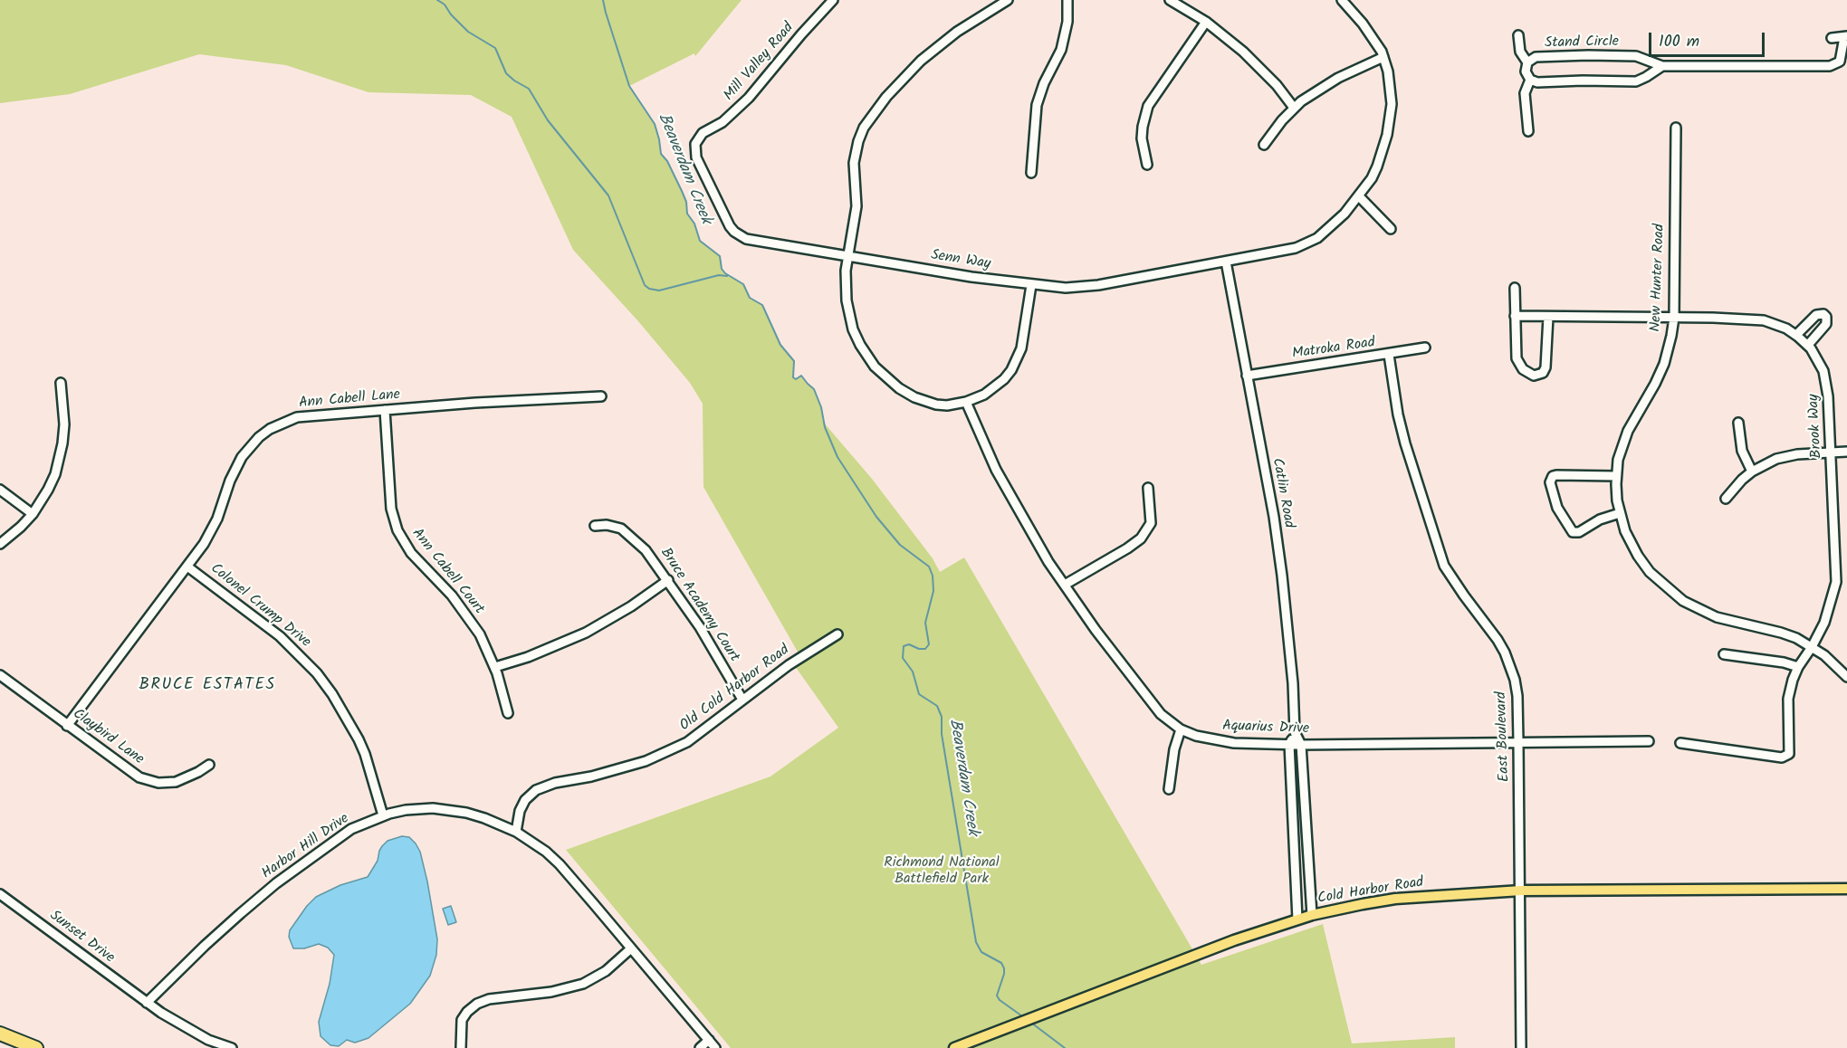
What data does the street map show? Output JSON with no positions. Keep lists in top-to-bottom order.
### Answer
{
  "streets": {
    "main road": ["Cold Harbor Road"],
    "street": [
      "Stand Circle",
      "Mill Valley Road",
      "Senn Way",
      "New Hunter Road",
      "Matroka Road",
      "Ann Cabell Lane",
      "Brook Way",
      "Catlin Road",
      "Ann Cabell Court",
      "Bruce Academy Court",
      "Colonel Crump Drive",
      "Old Cold Harbor Road",
      "Aquarius Drive",
      "East Boulevard",
      "Claybird Lane",
      "Harbor Hill Drive",
      "Sunset Drive"
    ]
  },
  "crossings": [
    ["Mill Valley Road", "Senn Way"],
    ["Senn Way", "Catlin Road"],
    ["New Hunter Road", "Brook Way"],
    ["Matroka Road", "Catlin Road"],
    ["Matroka Road", "East Boulevard"],
    ["Ann Cabell Lane", "Ann Cabell Court"],
    ["Ann Cabell Lane", "Colonel Crump Drive"],
    ["Ann Cabell Lane", "Claybird Lane"],
    ["Catlin Road", "Aquarius Drive"],
    ["Catlin Road", "Cold Harbor Road"],
    ["Bruce Academy Court", "Old Cold Harbor Road"],
    ["Colonel Crump Drive", "Harbor Hill Drive"],
    ["Old Cold Harbor Road", "Harbor Hill Drive"],
    ["Aquarius Drive", "East Boulevard"],
    ["East Boulevard", "Cold Harbor Road"],
    ["Harbor Hill Drive", "Sunset Drive"]
  ],
  "districts": ["BRUCE ESTATES"],
  "water": ["Beaverdam Creek"],
  "parks": ["Richmond National Battlefield Park"],
  "scale_bar": "100 m"
}
